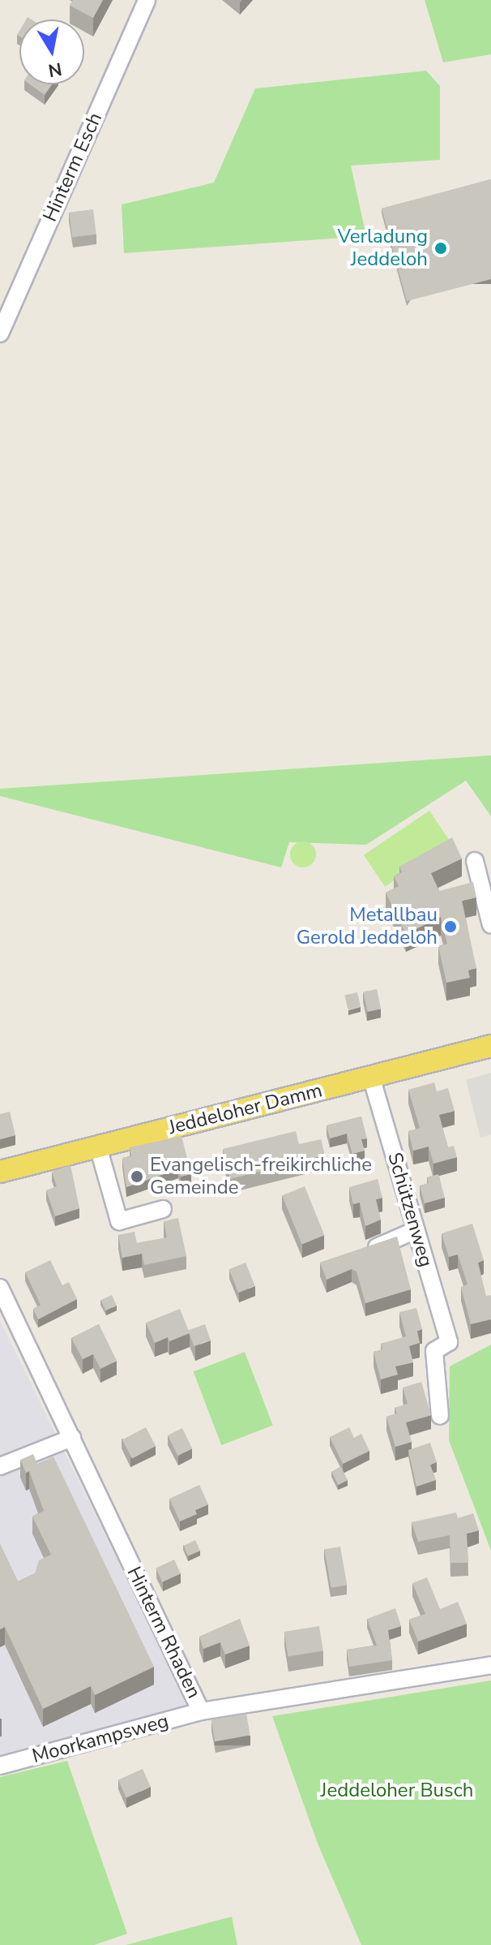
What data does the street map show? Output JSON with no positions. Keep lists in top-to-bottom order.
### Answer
{
  "streets": {
    "main road": ["Jeddeloher Damm"],
    "street": [
      "Hinterm Esch",
      "Schützenweg",
      "Hinterm Rhaden",
      "Moorkampsweg"
    ]
  },
  "crossings": [
    ["Jeddeloher Damm", "Schützenweg"],
    ["Hinterm Rhaden", "Moorkampsweg"]
  ],
  "parks": ["Jeddeloher Busch"],
  "places": ["Verladung Jeddeloh", "Metallbau Gerold Jeddeloh", "Evangelisch-freikirchliche Gemeinde"],
  "north": "bottom"
}
